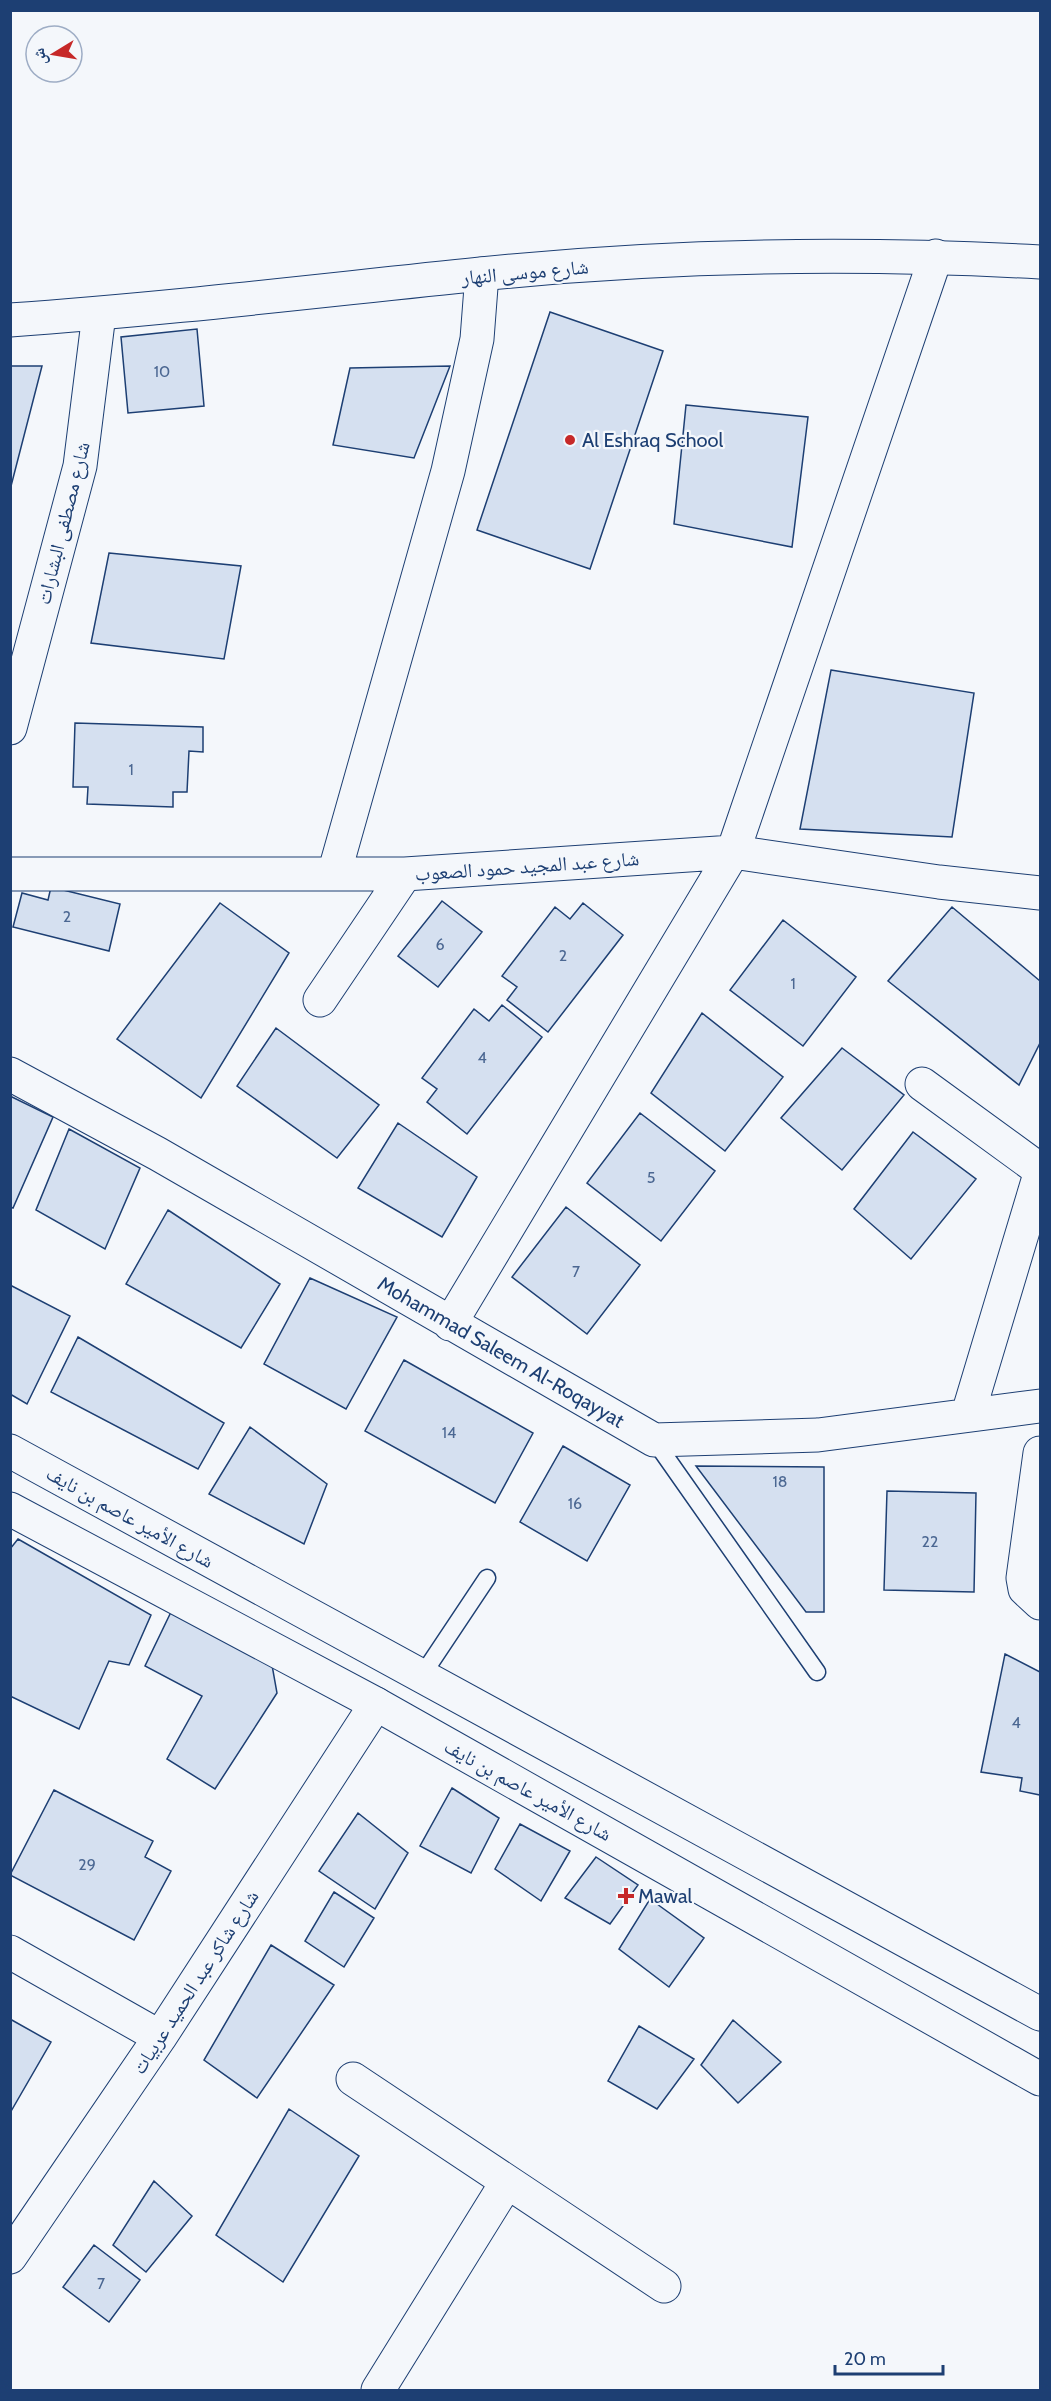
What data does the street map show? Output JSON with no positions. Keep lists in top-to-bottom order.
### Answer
{
  "streets": {
    "street": [
      "شارع موسى النهار",
      "شارع مصطفى البشارات",
      "شارع عبد المجيد حمود الصعوب",
      "Mohammad Saleem Al-Roqayyat",
      "شارع الأمير عاصم بن نايف",
      "شارع شاكر عبد الحميد عربيات"
    ]
  },
  "crossings": [
    ["شارع موسى النهار", "شارع مصطفى البشارات"],
    ["شارع الأمير عاصم بن نايف", "شارع شاكر عبد الحميد عربيات"]
  ],
  "places": {
    "other": ["Al Eshraq School"],
    "health": ["Mawal"]
  },
  "house_numbers": [
    "10",
    "1",
    "2",
    "6",
    "2",
    "1",
    "4",
    "5",
    "7",
    "14",
    "18",
    "16",
    "22",
    "4",
    "29",
    "7"
  ],
  "scale_bar": "20 m",
  "north": "left"
}
